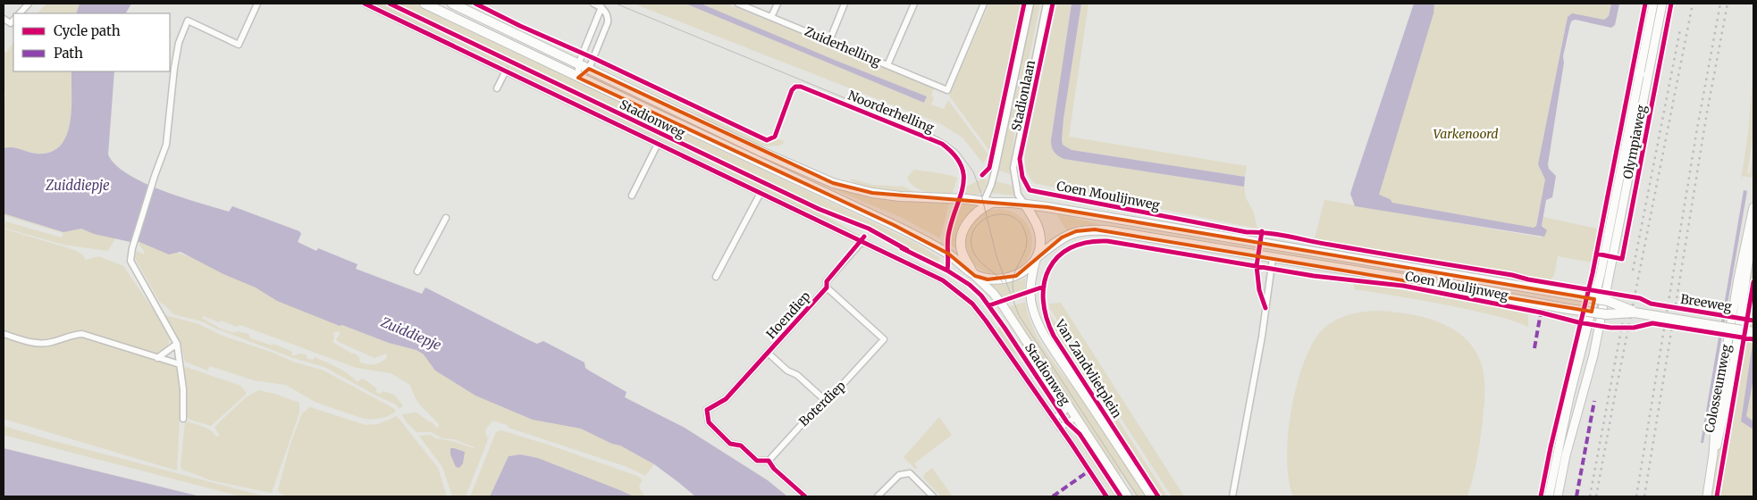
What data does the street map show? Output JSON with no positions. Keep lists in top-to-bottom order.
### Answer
{
  "streets": {
    "main road": [
      "Stadionweg",
      "Olympiaweg",
      "Coen Moulijnweg",
      "Breeweg",
      "Colosseumweg"
    ],
    "street": [
      "Zuiderhelling",
      "Stadionlaan",
      "Hoendiep",
      "Boterdiep"
    ],
    "cycle path": ["Noorderhelling", "Van Zandvlietplein"]
  },
  "crossings": [
    ["Stadionlaan", "Stadionweg"],
    ["Stadionlaan", "Coen Moulijnweg"],
    ["Stadionweg", "Coen Moulijnweg"],
    ["Stadionweg", "Hoendiep"],
    ["Coen Moulijnweg", "Breeweg"],
    ["Hoendiep", "Boterdiep"]
  ],
  "water": ["Zuiddiepje"],
  "parks": ["Varkenoord"],
  "legend": ["Cycle path", "Path"]
}
